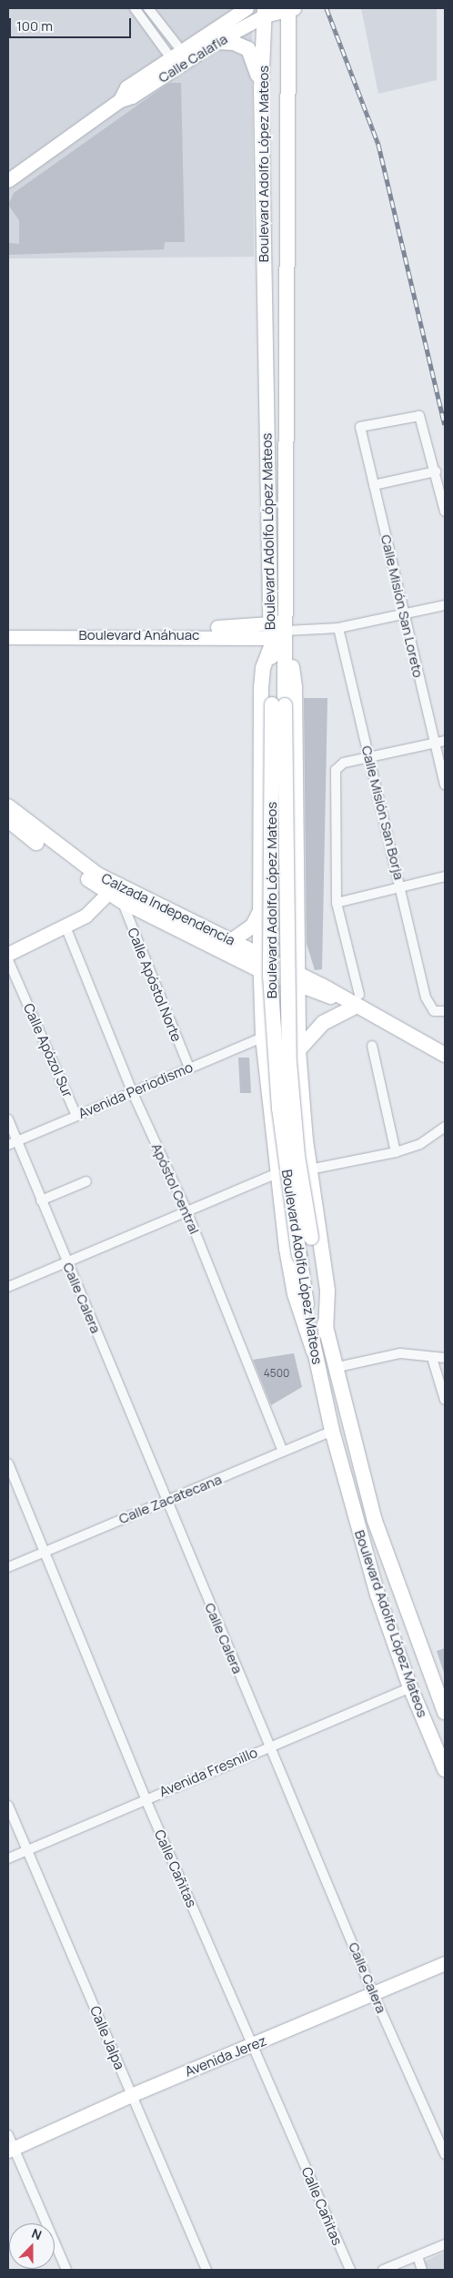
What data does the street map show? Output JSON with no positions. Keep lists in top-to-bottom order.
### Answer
{
  "streets": {
    "main road": ["Boulevard Adolfo López Mateos", "Calzada Independencia"],
    "street": [
      "Calle Calafia",
      "Calle Misión San Loreto",
      "Boulevard Anáhuac",
      "Calle Misión San Borja",
      "Calle Apóstol Norte",
      "Calle Apózol Sur",
      "Avenida Periodismo",
      "Apóstol Central",
      "Calle Calera",
      "Calle Zacatecana",
      "Avenida Fresnillo",
      "Calle Cañitas",
      "Calle Jalpa",
      "Avenida Jerez"
    ]
  },
  "crossings": [
    ["Calle Calafia", "Boulevard Adolfo López Mateos"],
    ["Boulevard Adolfo López Mateos", "Boulevard Anáhuac"],
    ["Boulevard Adolfo López Mateos", "Calle Zacatecana"],
    ["Boulevard Adolfo López Mateos", "Avenida Fresnillo"],
    ["Calzada Independencia", "Calle Apóstol Norte"],
    ["Calle Apóstol Norte", "Avenida Periodismo"],
    ["Calle Apózol Sur", "Avenida Periodismo"],
    ["Avenida Periodismo", "Apóstol Central"],
    ["Avenida Periodismo", "Calle Calera"],
    ["Apóstol Central", "Calle Zacatecana"],
    ["Calle Calera", "Calle Zacatecana"],
    ["Calle Calera", "Avenida Fresnillo"],
    ["Calle Calera", "Avenida Jerez"],
    ["Calle Zacatecana", "Calle Cañitas"],
    ["Avenida Fresnillo", "Calle Cañitas"],
    ["Avenida Fresnillo", "Calle Jalpa"],
    ["Calle Cañitas", "Avenida Jerez"],
    ["Calle Jalpa", "Avenida Jerez"]
  ],
  "house_numbers": ["4500"],
  "scale_bar": "100 m",
  "north": "top"
}
